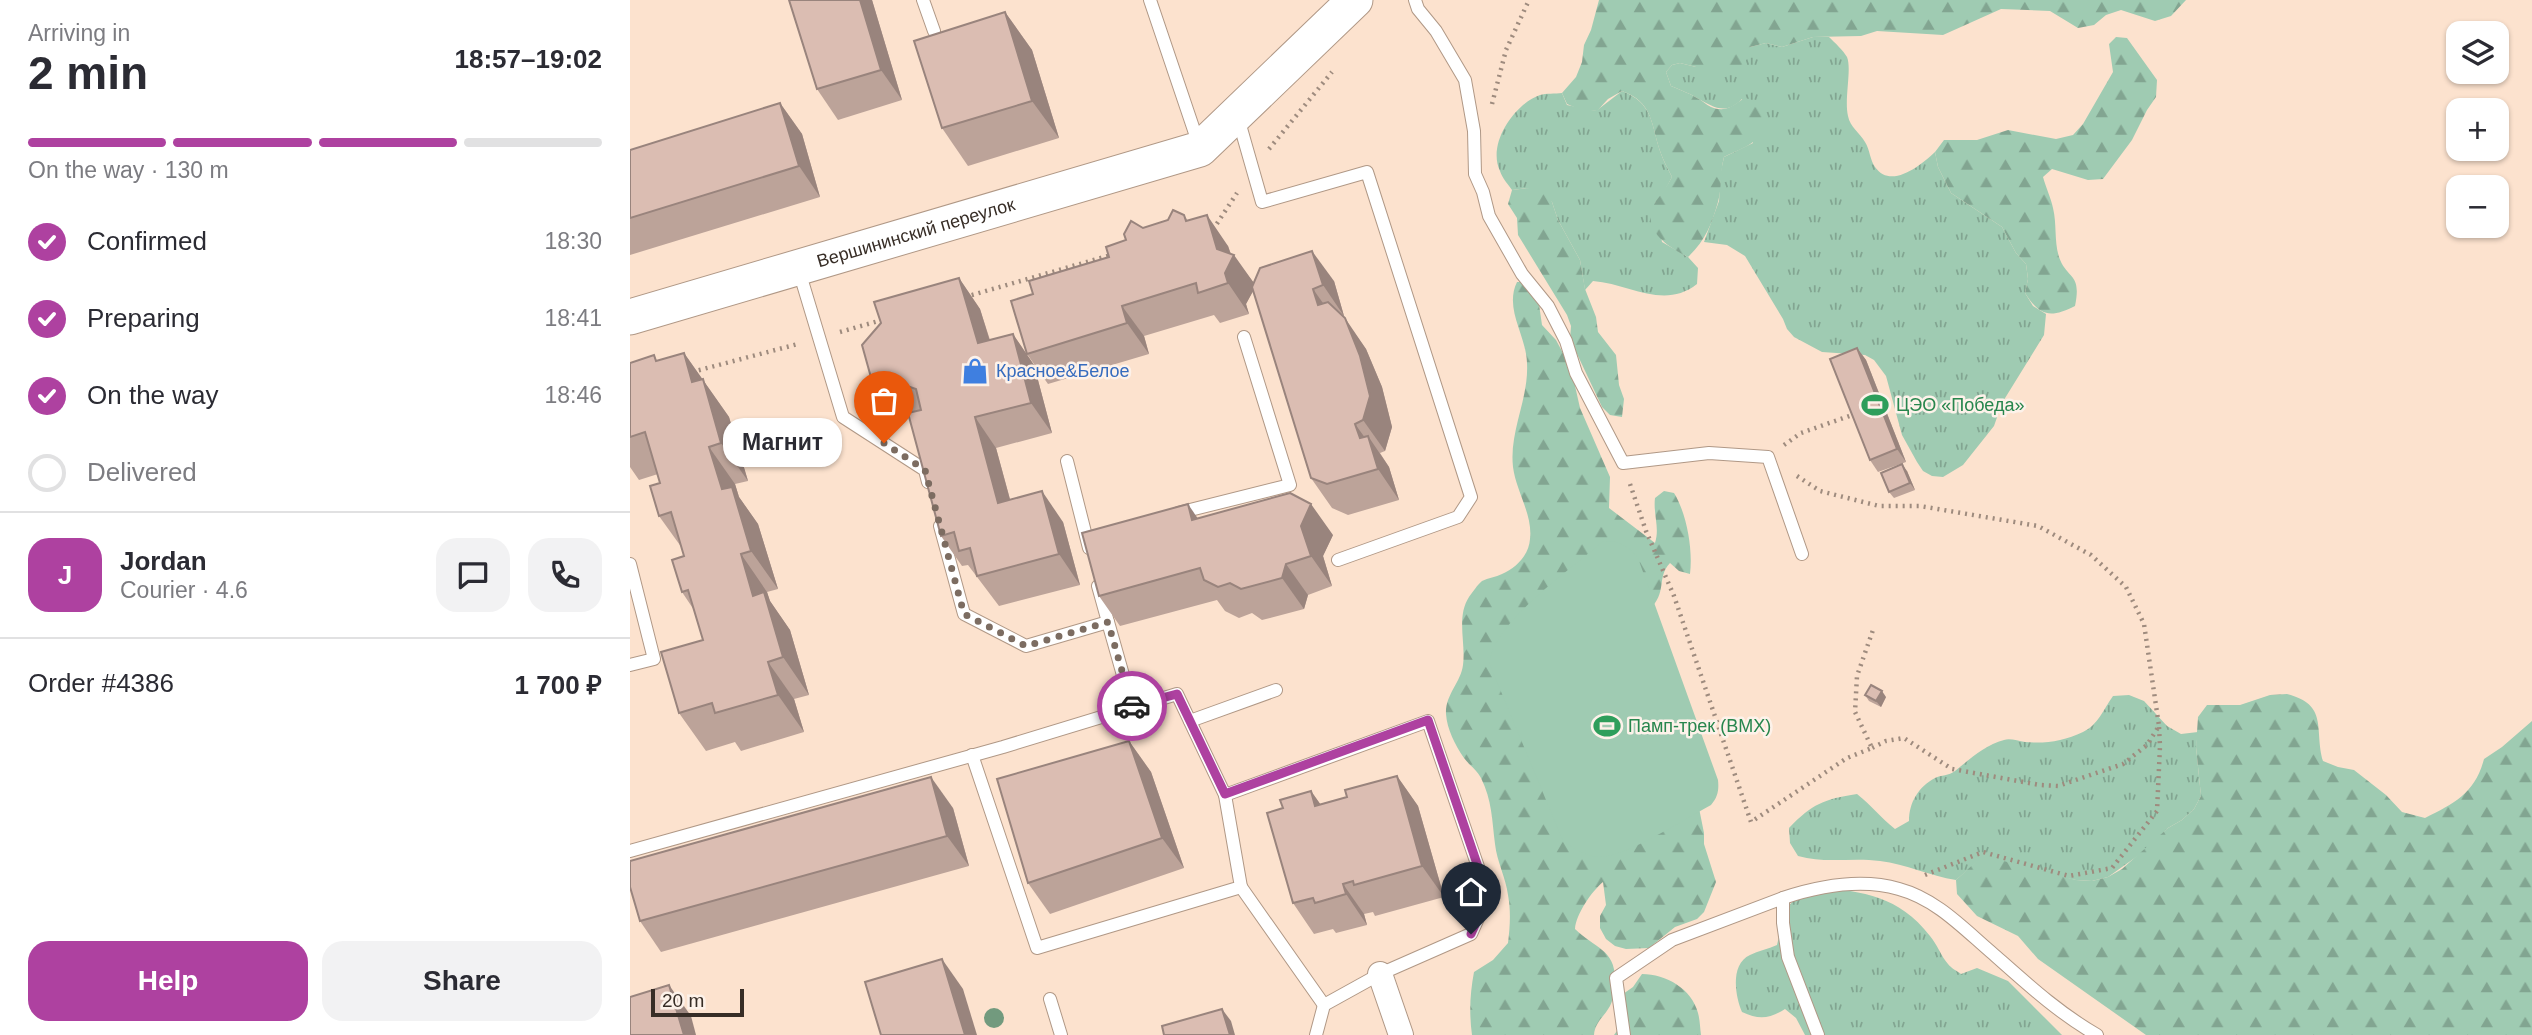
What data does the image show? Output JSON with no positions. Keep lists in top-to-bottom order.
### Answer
{
  "streets": {
    "street": ["Вершининский переулок"]
  },
  "places": {
    "shop": ["Красное&Белое"],
    "sports": ["ЦЭО «Победа»", "Памп-трек (BMX)"],
    "other": ["Магнит"]
  },
  "scale_bar": "20 m",
  "page": {
    "heading": ["2 min", "Arriving in", "18:57–19:02"],
    "panel": [
      "Jordan",
      "Courier · 4.6",
      "Order #4386",
      "1 700 ₽"
    ],
    "map_buttons": ["+", "−"],
    "bar": "On the way · 130 m",
    "list": [
      ["Confirmed", "18:30"],
      ["Preparing", "18:41"],
      ["On the way", "18:46"],
      "Delivered"
    ],
    "bubble": "Магнит",
    "round": "J",
    "buttons": ["Help", "Share"],
    "scale": "20 m"
  }
}
